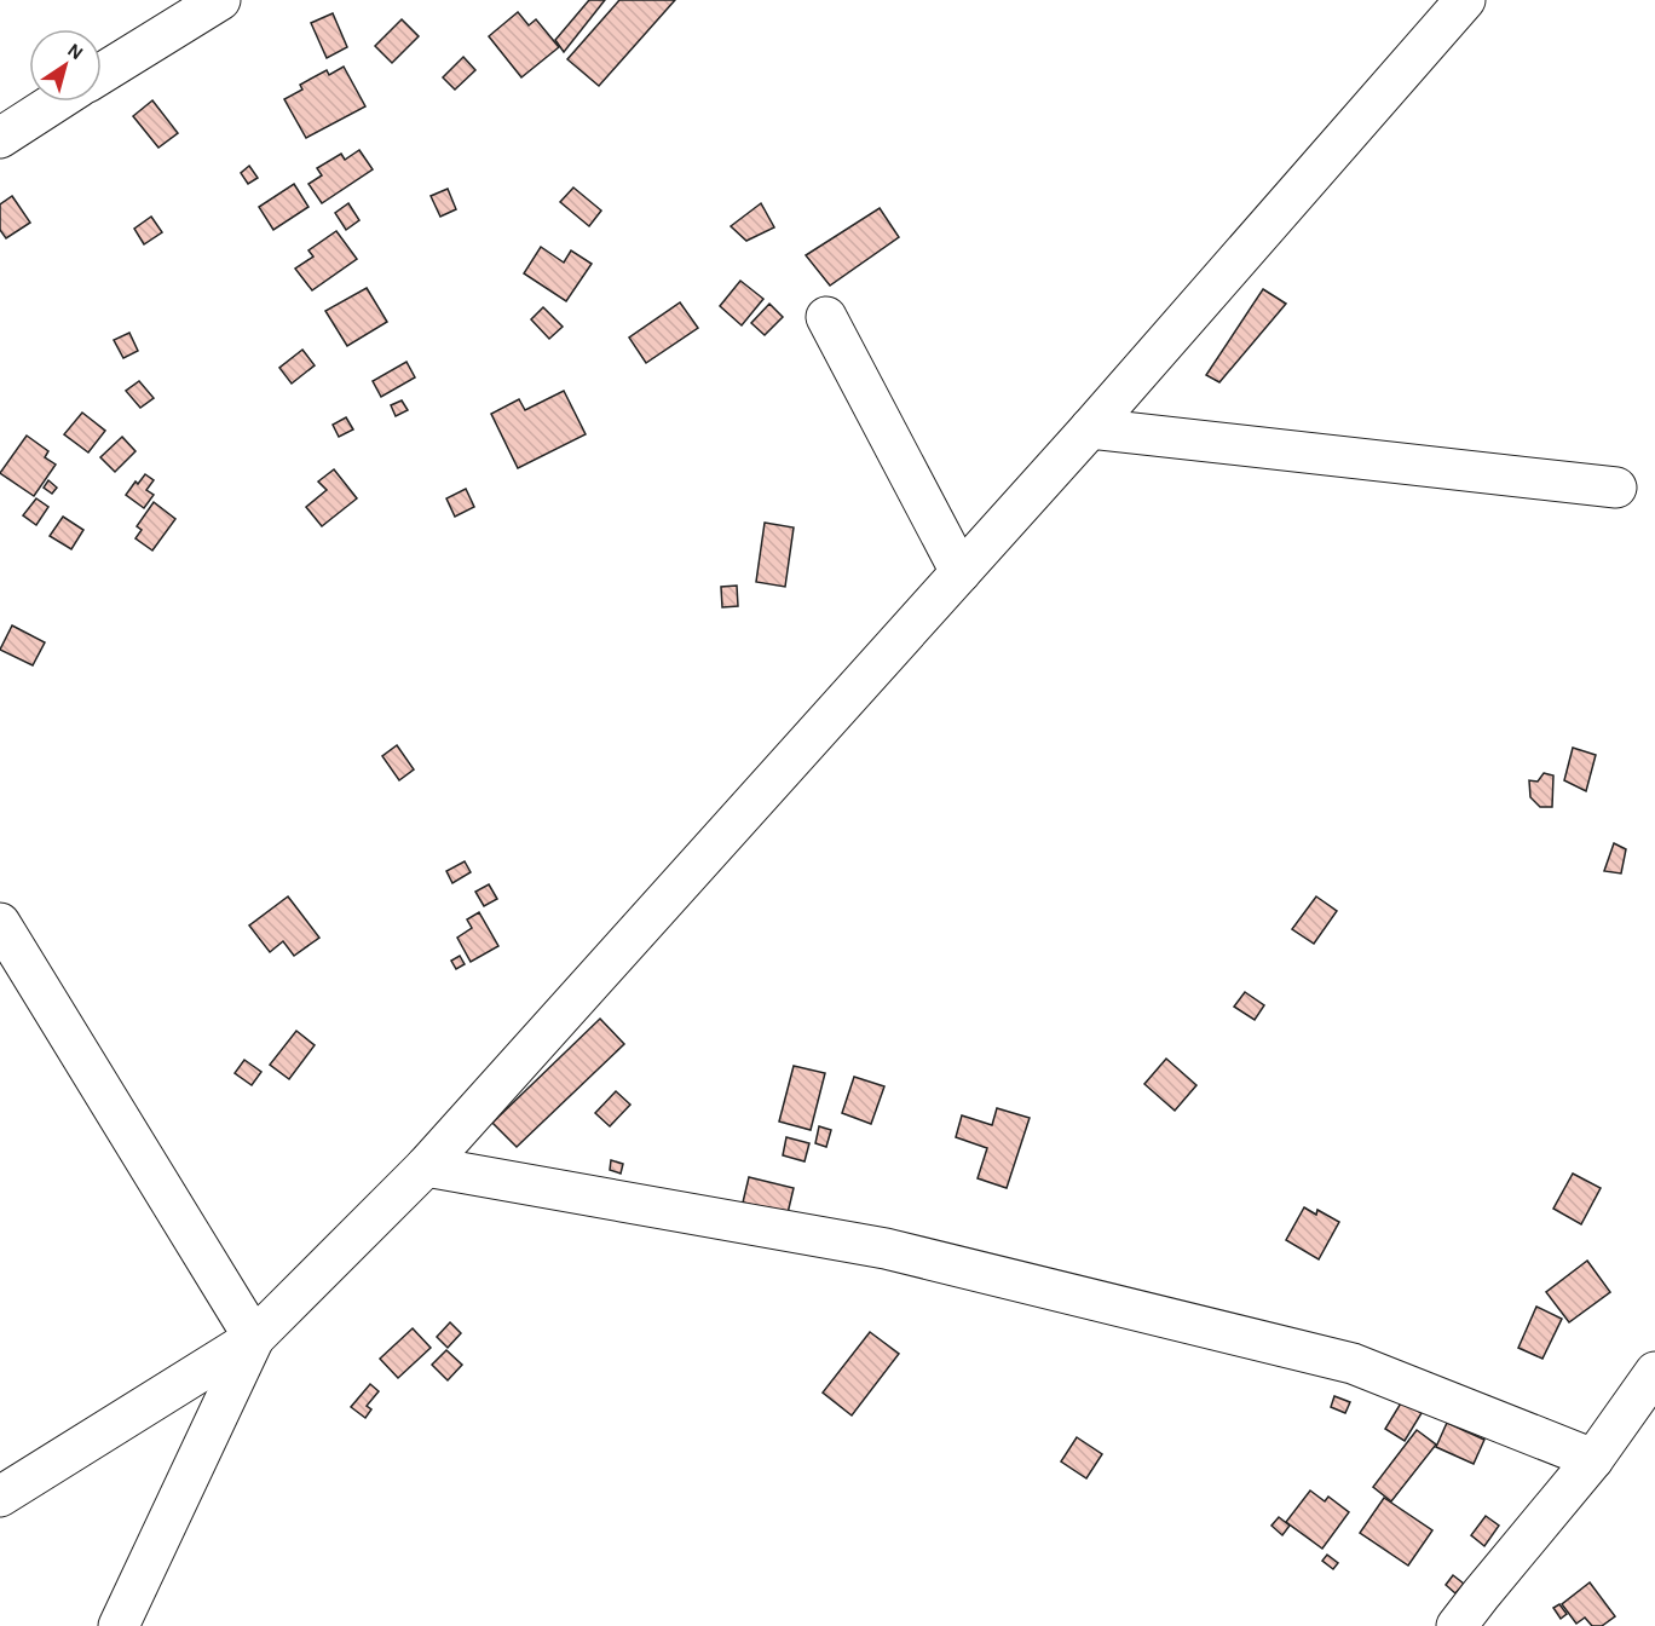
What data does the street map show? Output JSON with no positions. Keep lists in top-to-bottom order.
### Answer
{
  "north": "top right"
}
